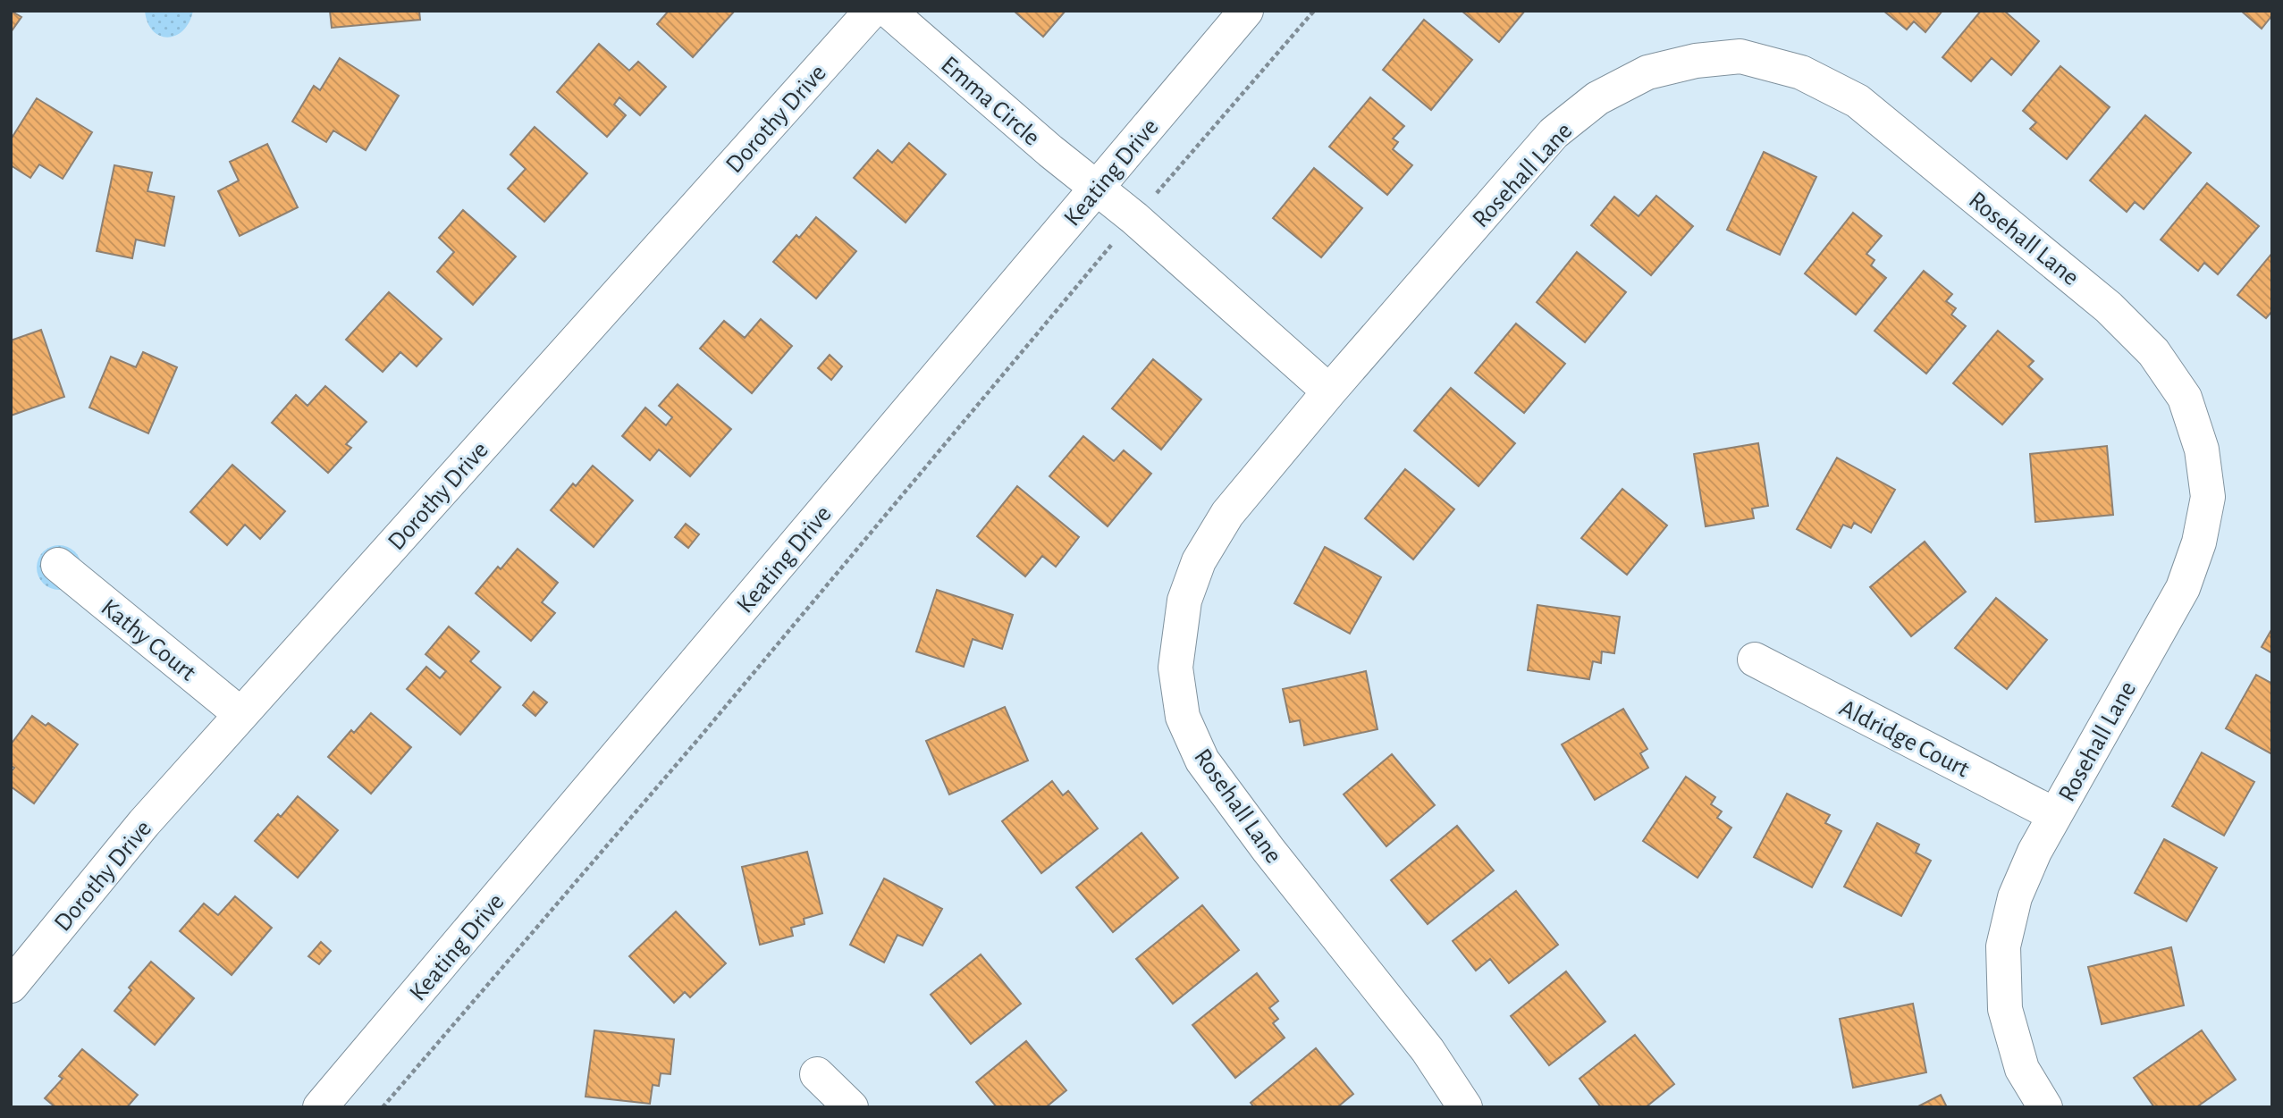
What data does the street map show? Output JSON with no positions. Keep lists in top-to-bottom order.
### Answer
{
  "streets": {
    "street": [
      "Emma Circle",
      "Dorothy Drive",
      "Keating Drive",
      "Rosehall Lane",
      "Kathy Court",
      "Aldridge Court"
    ]
  },
  "crossings": [
    ["Emma Circle", "Keating Drive"],
    ["Emma Circle", "Rosehall Lane"],
    ["Dorothy Drive", "Kathy Court"],
    ["Rosehall Lane", "Aldridge Court"]
  ]
}
